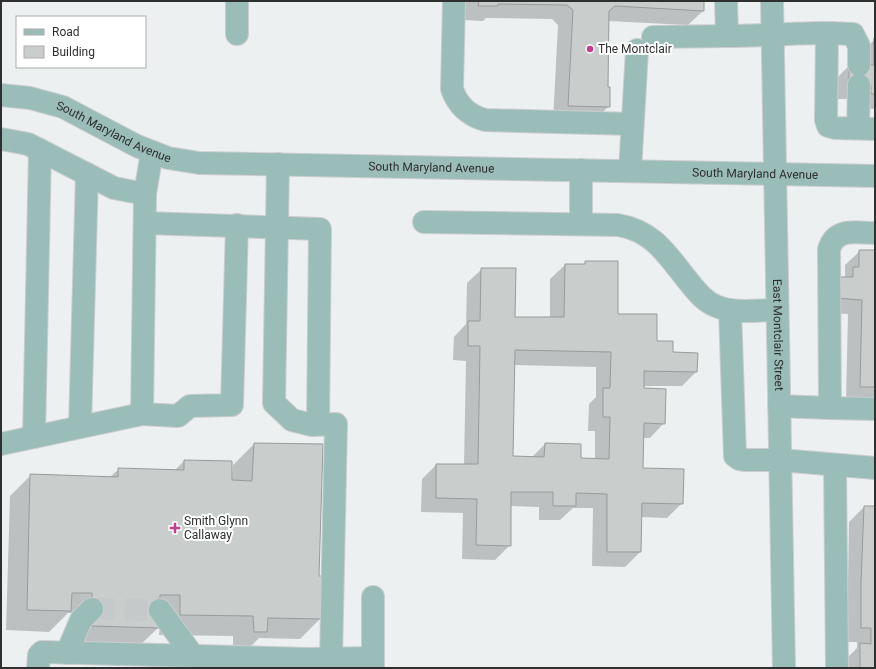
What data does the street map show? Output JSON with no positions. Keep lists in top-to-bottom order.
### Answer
{
  "streets": {
    "street": ["South Maryland Avenue", "East Montclair Street"]
  },
  "crossings": [
    ["South Maryland Avenue", "East Montclair Street"]
  ],
  "places": {
    "other": ["The Montclair"],
    "health": ["Smith Glynn Callaway"]
  },
  "legend": ["Road", "Building"]
}
